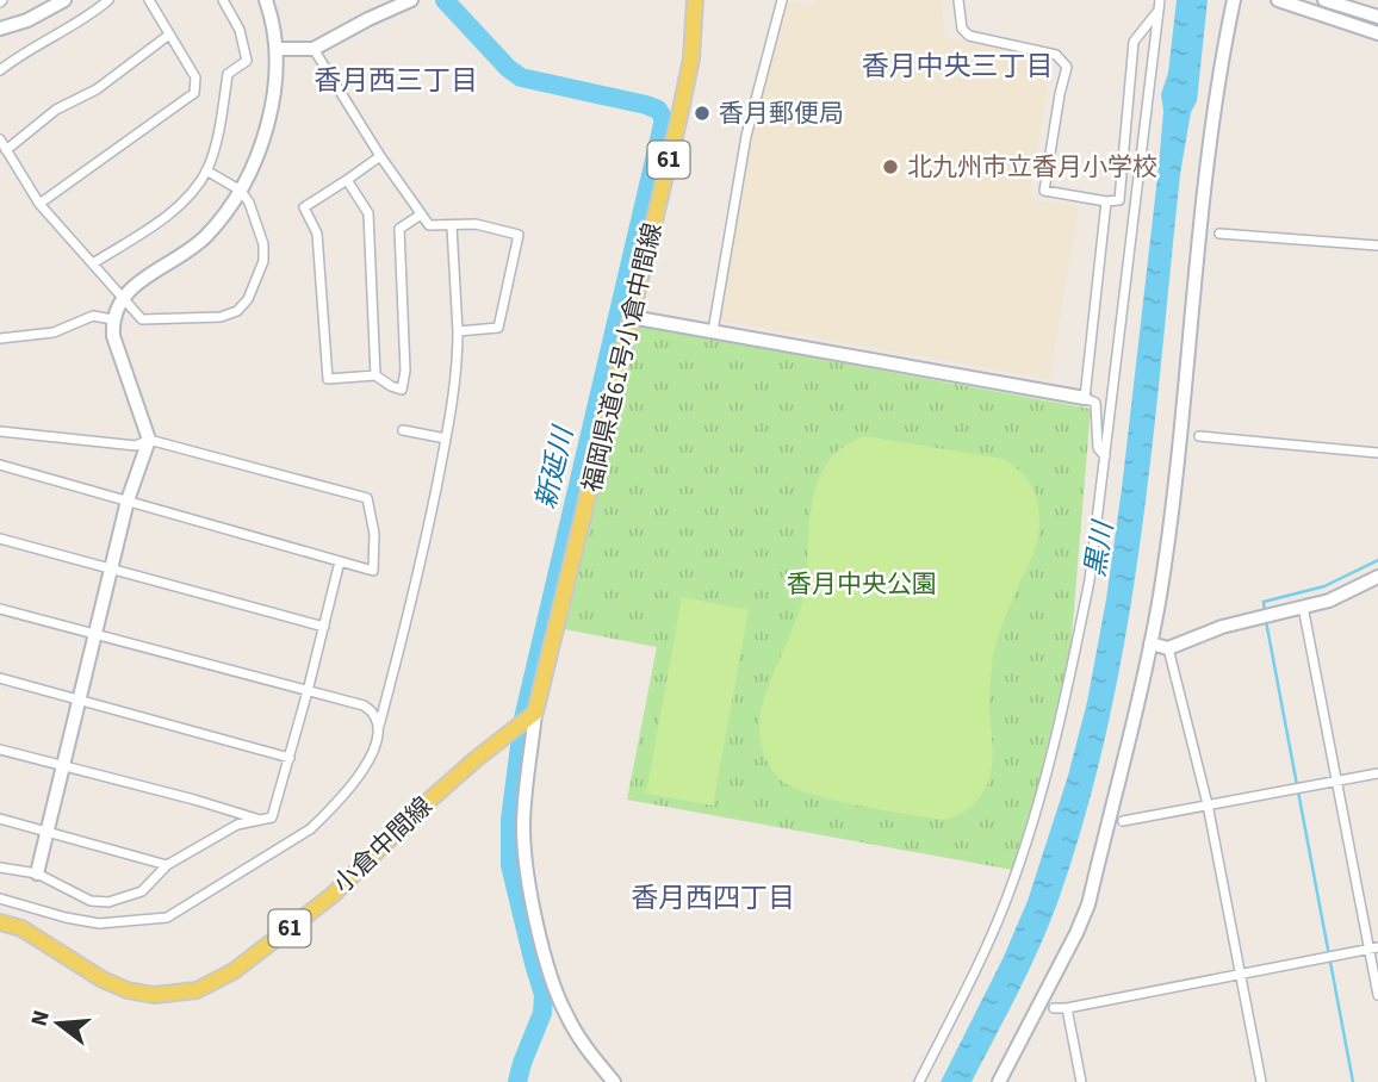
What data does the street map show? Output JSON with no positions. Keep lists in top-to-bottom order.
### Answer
{
  "streets": {
    "main road": ["61", "福岡県道61号小倉中間線", "小倉中間線"]
  },
  "crossings": [
    ["福岡県道61号小倉中間線", "小倉中間線"]
  ],
  "districts": ["香月中央三丁目", "香月西三丁目", "香月西四丁目"],
  "water": ["新延川", "黒川"],
  "parks": ["香月中央公園"],
  "places": ["香月郵便局", "北九州市立香月小学校"],
  "north": "left"
}
